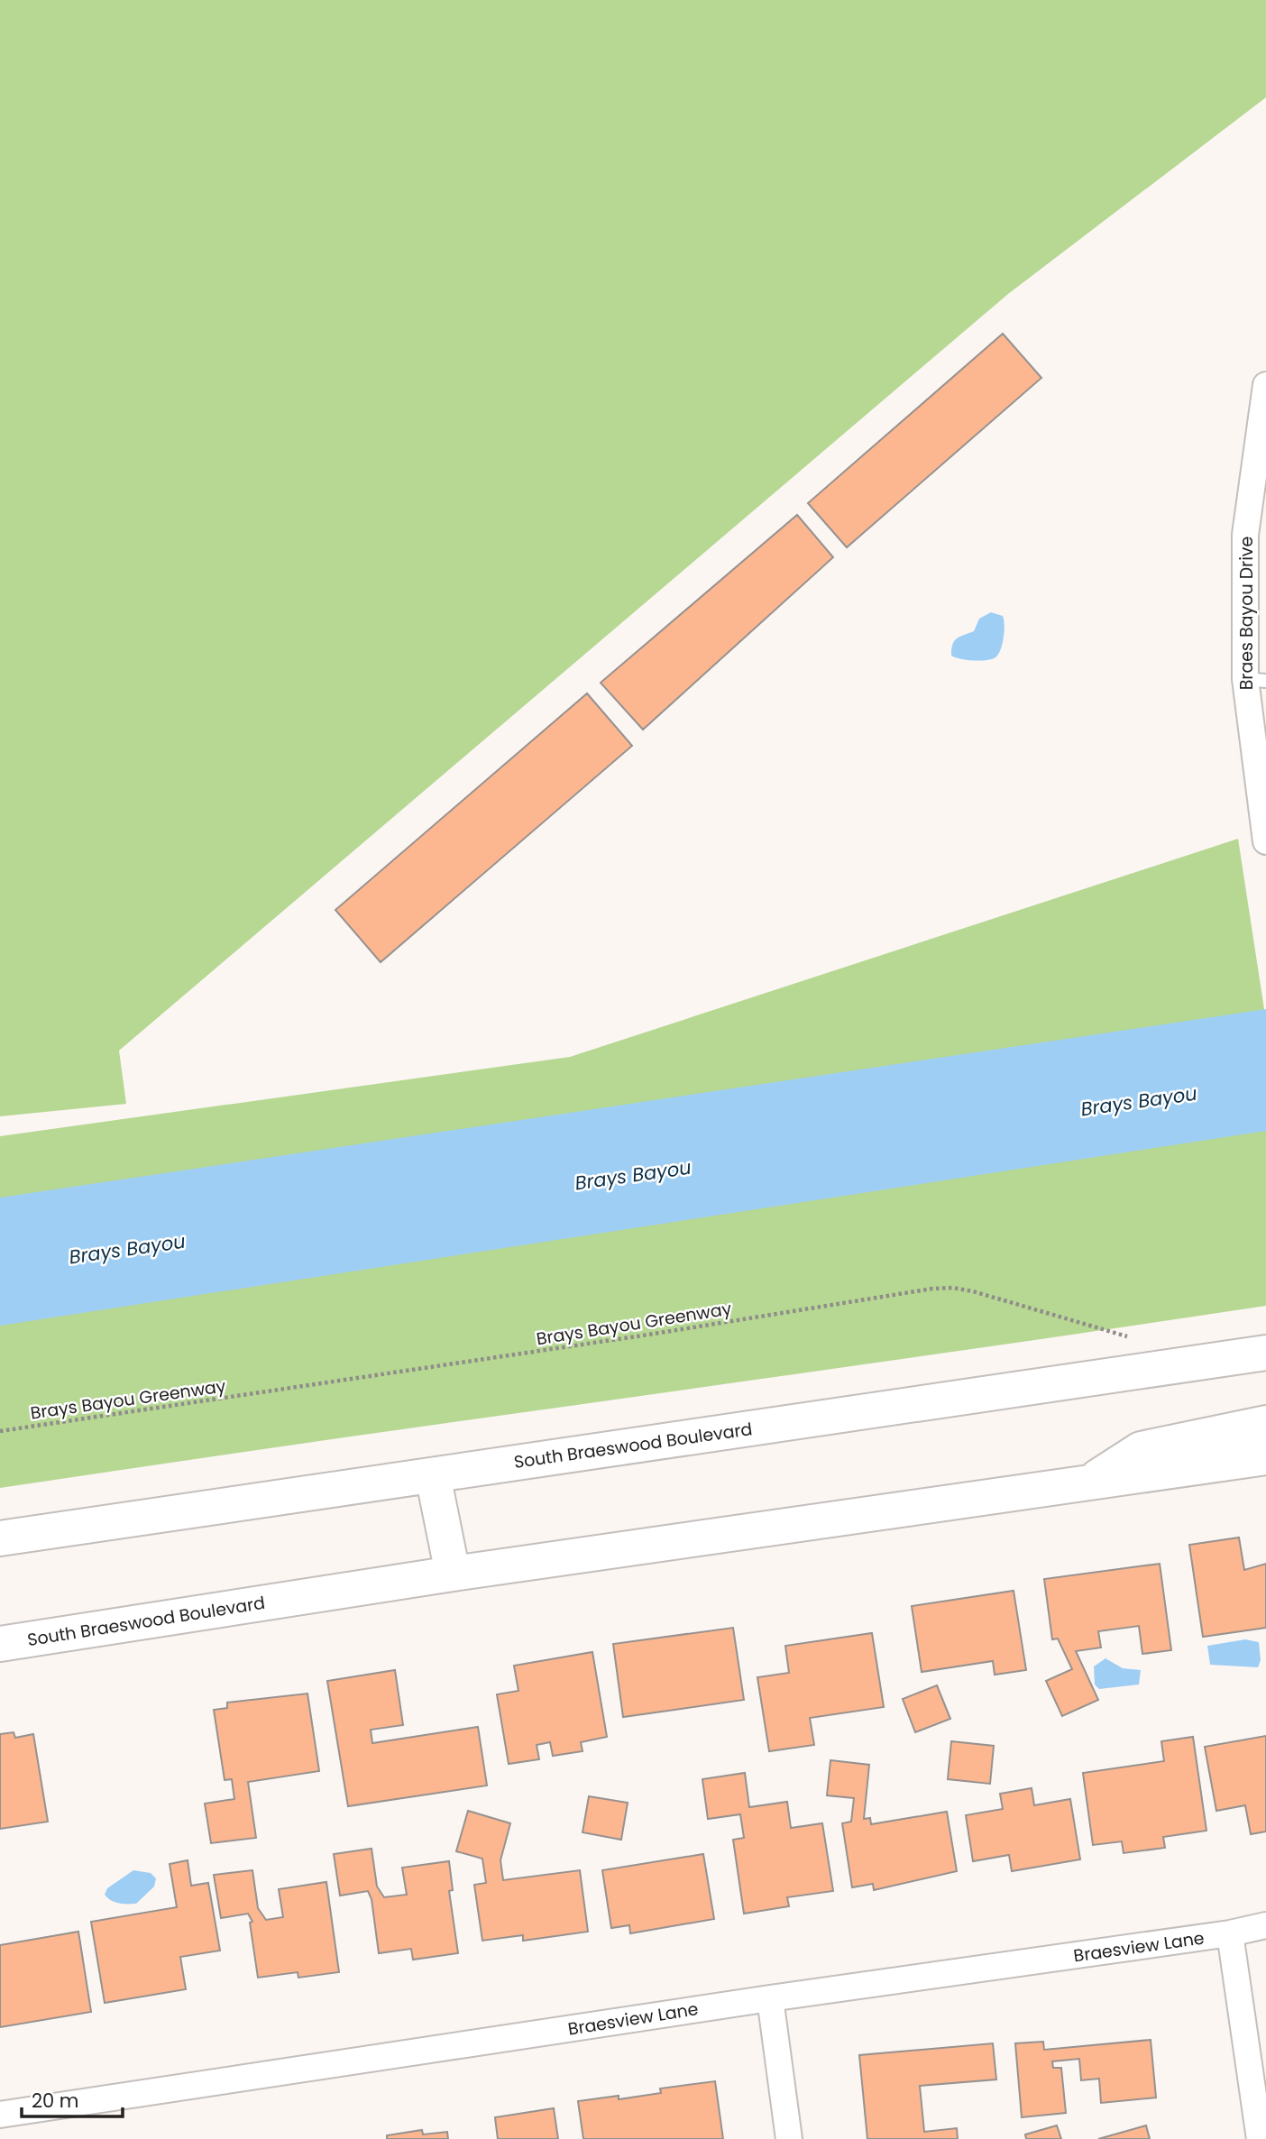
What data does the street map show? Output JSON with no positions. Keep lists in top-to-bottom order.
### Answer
{
  "streets": {
    "main road": ["South Braeswood Boulevard"],
    "street": ["Braes Bayou Drive", "Braesview Lane"],
    "path": ["Brays Bayou Greenway"]
  },
  "water": ["Brays Bayou"],
  "scale_bar": "20 m"
}
